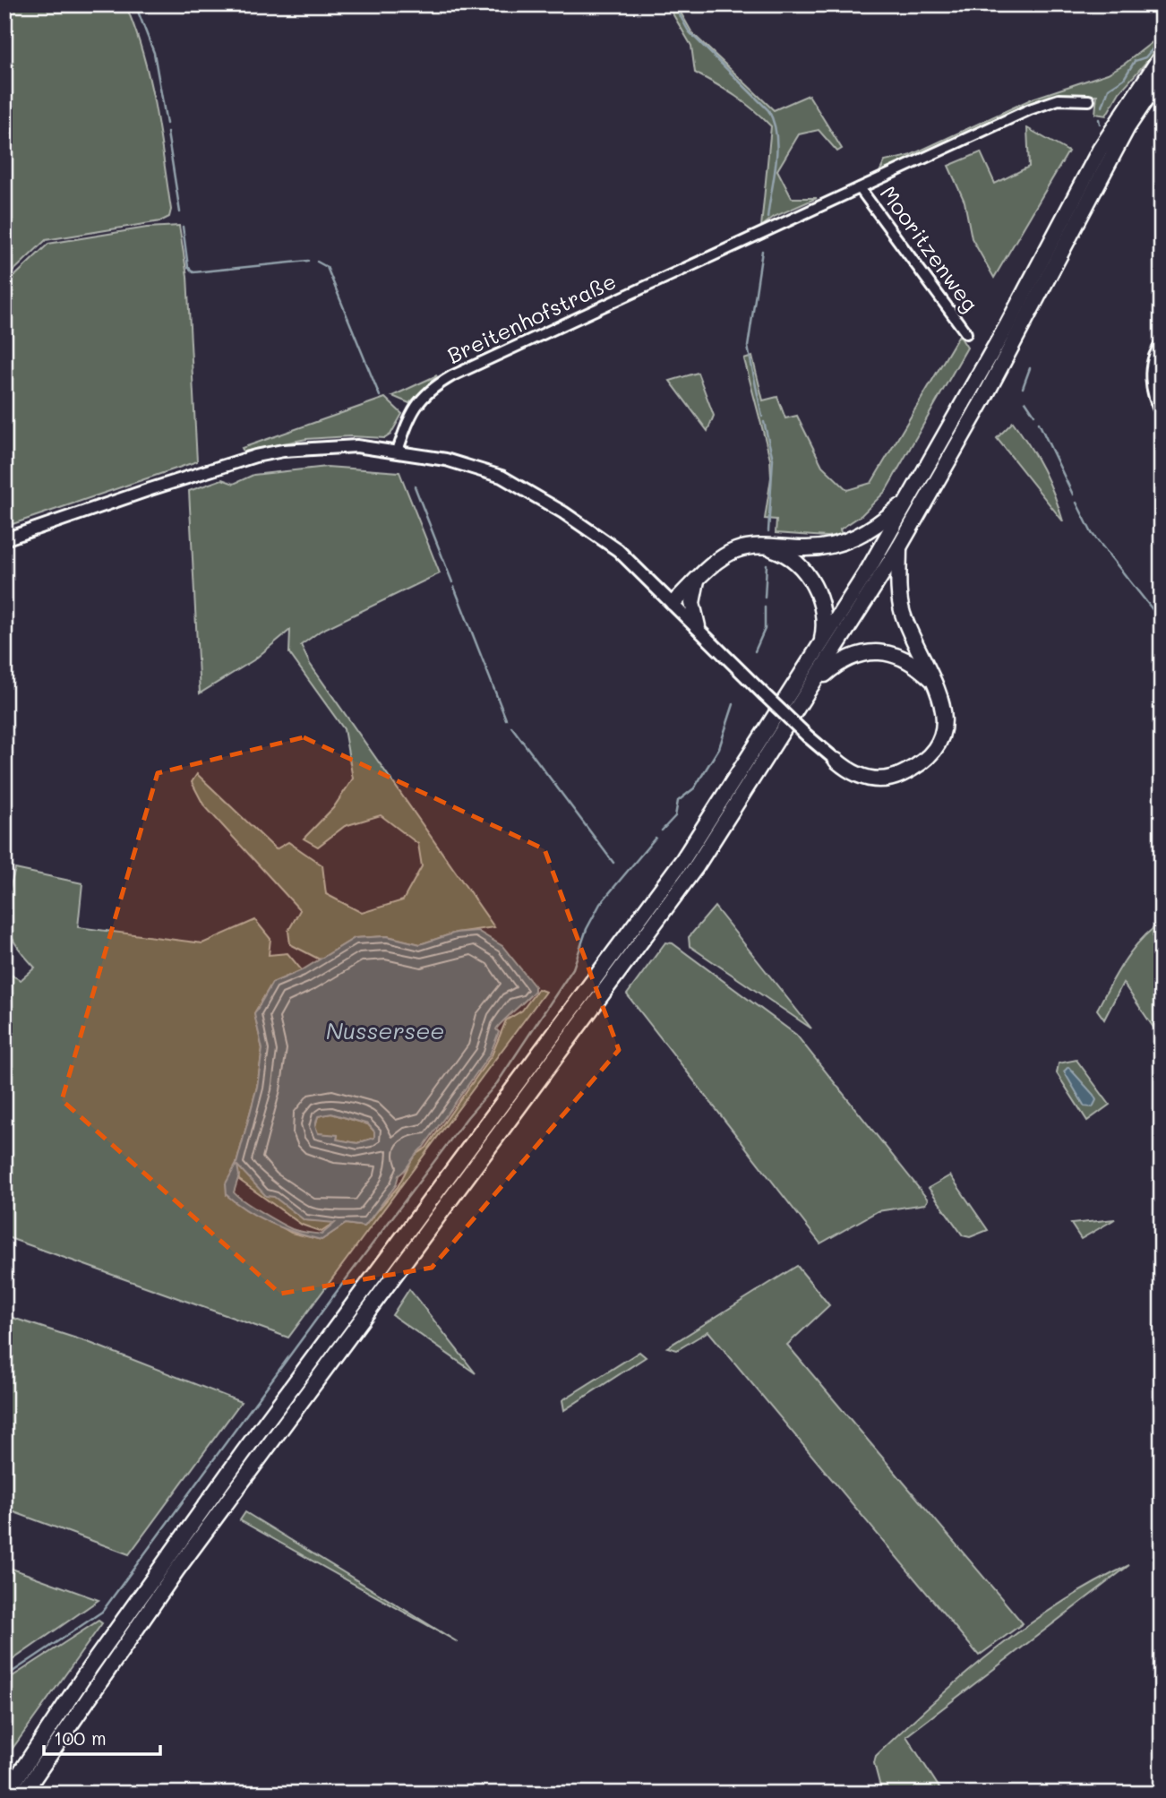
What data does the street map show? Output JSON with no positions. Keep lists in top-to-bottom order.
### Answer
{
  "streets": {
    "street": ["Mooritzenweg", "Breitenhofstraße"]
  },
  "crossings": [
    ["Mooritzenweg", "Breitenhofstraße"]
  ],
  "water": ["Nussersee"],
  "scale_bar": "100 m"
}
